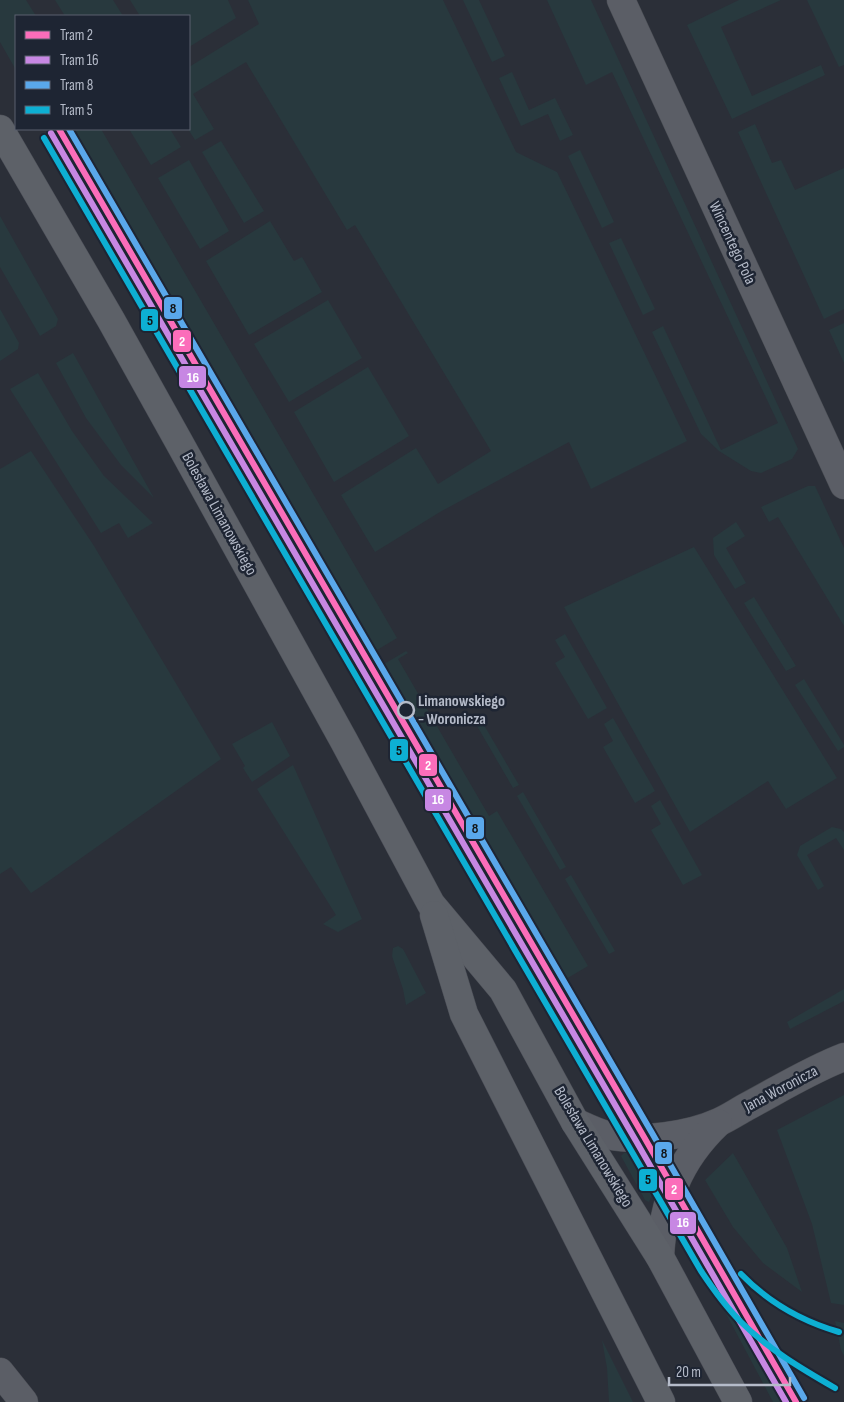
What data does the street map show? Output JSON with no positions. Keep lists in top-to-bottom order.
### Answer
{
  "streets": {
    "main road": ["Bolesława Limanowskiego"],
    "street": ["Wincentego Pola", "Jana Woronicza"]
  },
  "places": ["Limanowskiego - Woronicza"],
  "lines": [
    "tram line 2",
    "tram line 8",
    "tram line 16",
    "tram line 5"
  ],
  "legend": [
    "Tram 2",
    "Tram 16",
    "Tram 8",
    "Tram 5"
  ],
  "scale_bar": "20 m"
}
